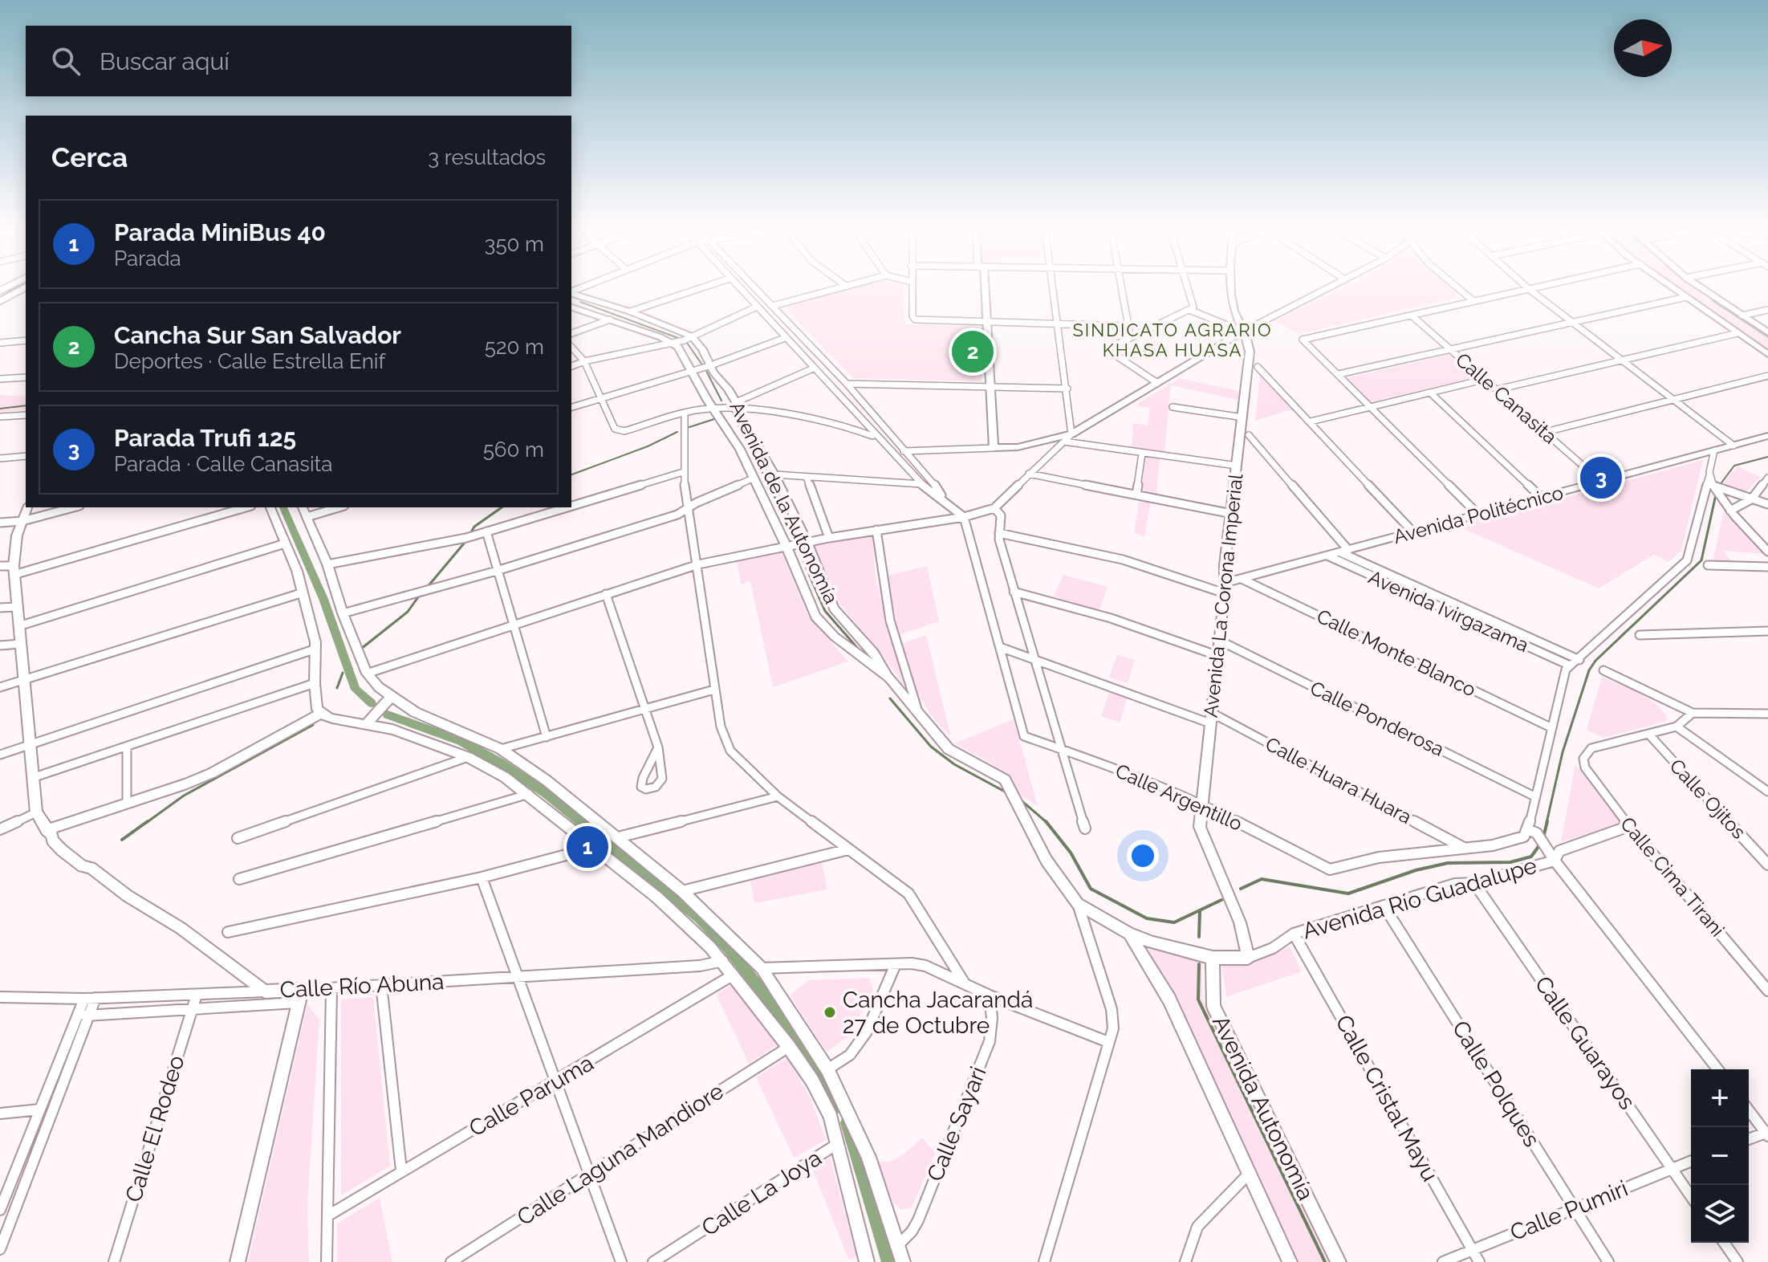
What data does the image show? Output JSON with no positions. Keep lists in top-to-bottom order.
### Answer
{
  "streets": {
    "street": [
      "Calle Canasita",
      "Avenida de la Autonomía",
      "Avenida Politécnico",
      "Avenida La Corona Imperial",
      "Avenida Ivirgazama",
      "Calle Monte Blanco",
      "Calle Ponderosa",
      "Calle Huara Huara",
      "Calle Argentillo",
      "Calle Ojitos",
      "Calle Cima Tirani",
      "Avenida Río Guadalupe",
      "Calle Río Abuna",
      "Calle Guarayos",
      "Calle Polques",
      "Calle Paruma",
      "Calle Cristal Mayu",
      "Avenida Autonomía",
      "Calle Sayari",
      "Calle El Rodeo",
      "Calle Laguna Mandiore",
      "Calle La Joya",
      "Calle Pumiri"
    ]
  },
  "crossings": [
    ["Calle Canasita", "Avenida Politécnico"],
    ["Avenida de la Autonomía", "Avenida Autonomía"],
    ["Avenida Politécnico", "Avenida La Corona Imperial"],
    ["Avenida Politécnico", "Avenida Ivirgazama"],
    ["Avenida Politécnico", "Calle Monte Blanco"],
    ["Avenida La Corona Imperial", "Calle Ponderosa"],
    ["Avenida La Corona Imperial", "Calle Huara Huara"],
    ["Avenida La Corona Imperial", "Calle Argentillo"],
    ["Avenida La Corona Imperial", "Avenida Río Guadalupe"],
    ["Avenida Ivirgazama", "Avenida Río Guadalupe"],
    ["Calle Monte Blanco", "Avenida Río Guadalupe"],
    ["Calle Ponderosa", "Avenida Río Guadalupe"],
    ["Calle Huara Huara", "Calle Argentillo"],
    ["Calle Huara Huara", "Avenida Río Guadalupe"],
    ["Calle Argentillo", "Avenida Río Guadalupe"],
    ["Calle Ojitos", "Calle Cima Tirani"],
    ["Calle Cima Tirani", "Avenida Río Guadalupe"],
    ["Avenida Río Guadalupe", "Calle Guarayos"],
    ["Avenida Río Guadalupe", "Calle Polques"],
    ["Avenida Río Guadalupe", "Calle Cristal Mayu"],
    ["Avenida Río Guadalupe", "Avenida Autonomía"],
    ["Calle Río Abuna", "Calle El Rodeo"],
    ["Calle Guarayos", "Calle Pumiri"],
    ["Calle Polques", "Calle Pumiri"],
    ["Calle Cristal Mayu", "Calle Pumiri"]
  ],
  "districts": ["SINDICATO AGRARIO KHASA HUASA"],
  "places": ["Cancha Jacarandá 27 de Octubre"],
  "north": "right",
  "page": {
    "search": "Buscar aquí",
    "heading": ["Cerca", "3 resultados"],
    "list": [
      {
        "mark": "1",
        "name": "Parada MiniBus 40",
        "note": "Parada",
        "value": "350 m"
      },
      {
        "mark": "2",
        "name": "Cancha Sur San Salvador",
        "note": "Deportes · Calle Estrella Enif",
        "value": "520 m"
      },
      {
        "mark": "3",
        "name": "Parada Trufi 125",
        "note": "Parada · Calle Canasita",
        "value": "560 m"
      }
    ],
    "pins": ["2", "3", "1"],
    "map_buttons": ["+", "−"]
  }
}
